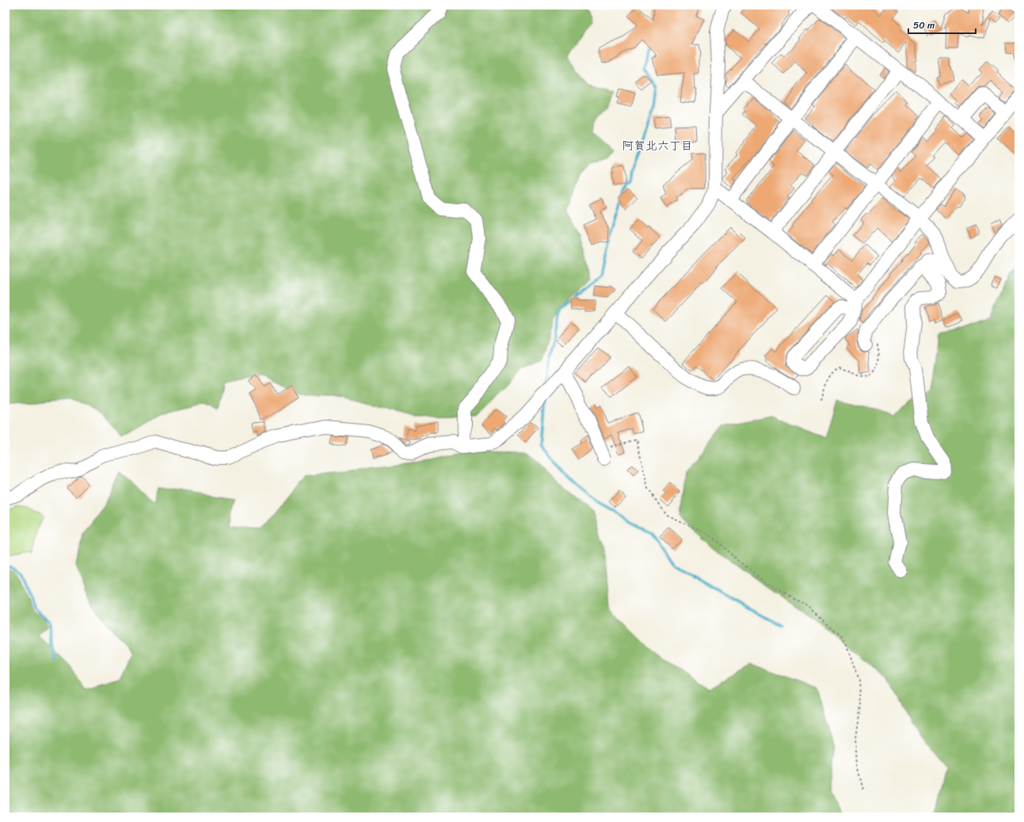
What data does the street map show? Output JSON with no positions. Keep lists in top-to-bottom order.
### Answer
{
  "districts": ["阿賀北六丁目"],
  "scale_bar": "50 m"
}
